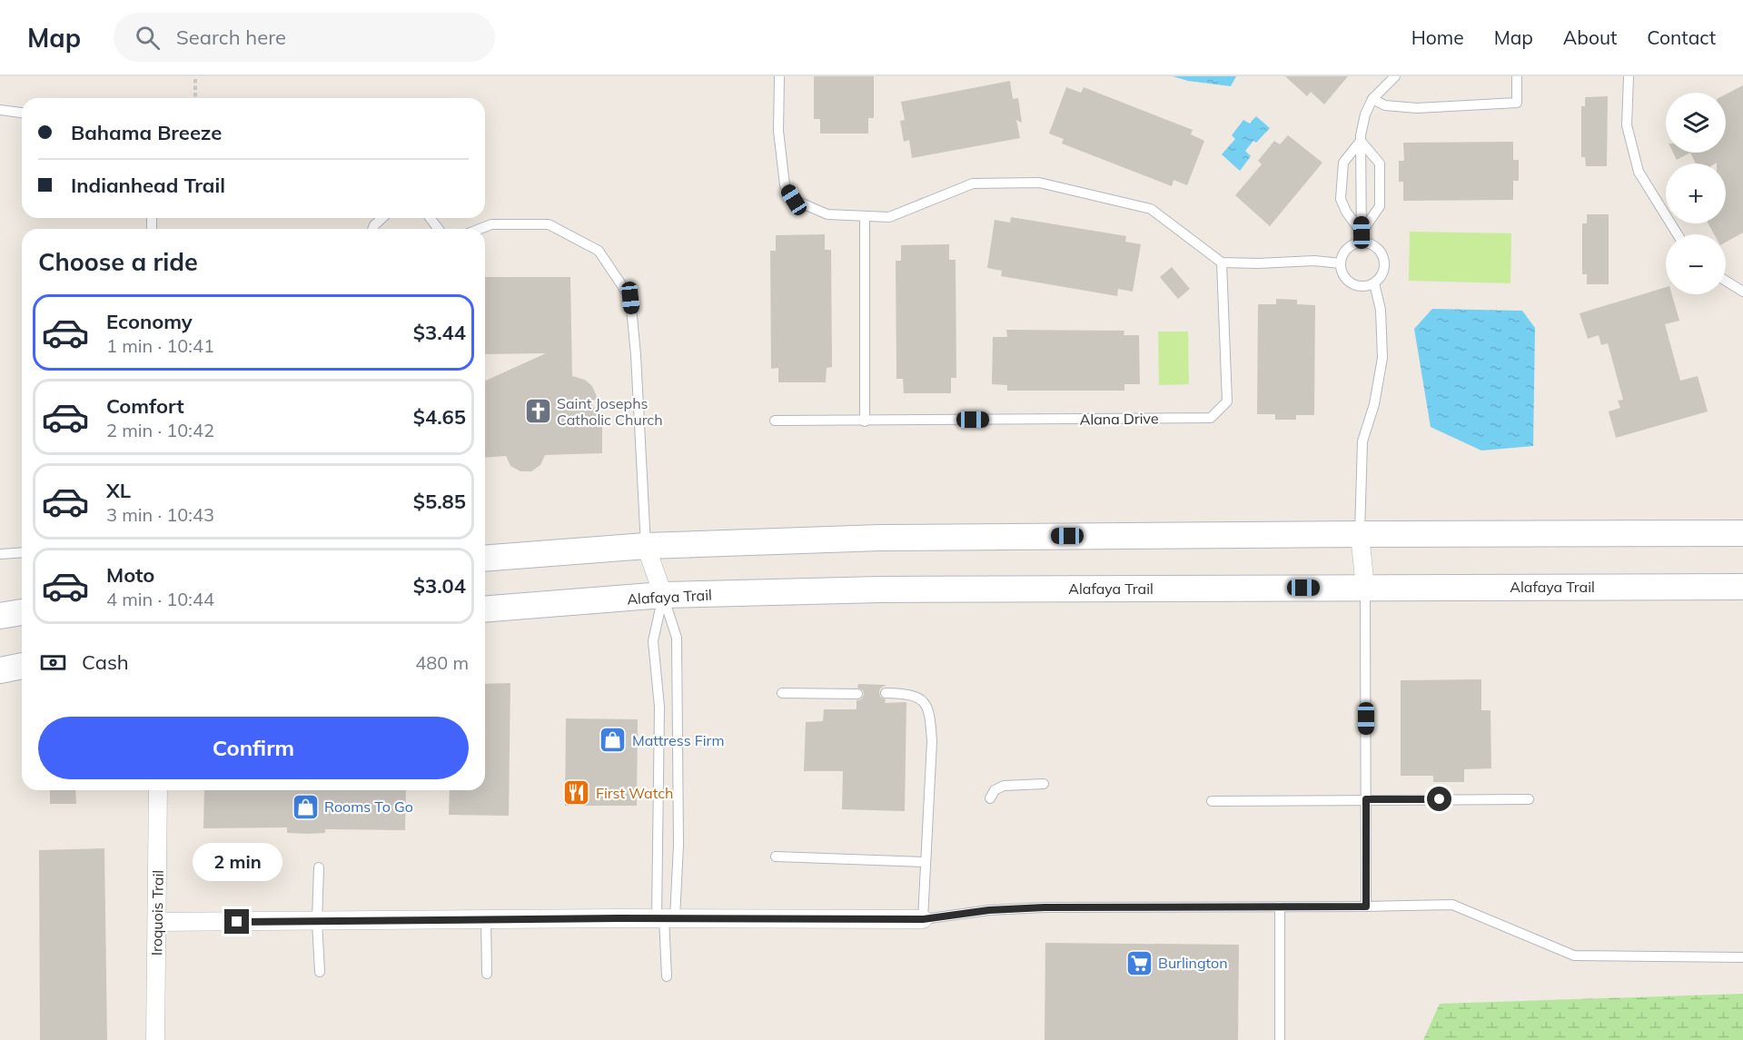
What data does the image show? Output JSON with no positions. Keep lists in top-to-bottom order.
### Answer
{
  "streets": {
    "main road": ["Alafaya Trail"],
    "street": ["Iroquois Trail"],
    "lane": ["Alana Drive"]
  },
  "places": {
    "church": ["Saint Josephs Catholic Church"],
    "shop": ["Mattress Firm", "Rooms To Go"],
    "restaurant": ["First Watch"],
    "supermarket": ["Burlington"]
  },
  "page": {
    "header": "Map",
    "search": "Search here",
    "nav": [
      "Home",
      "Map",
      "About",
      "Contact"
    ],
    "map_buttons": ["+", "−"],
    "banner": ["Bahama Breeze", "Indianhead Trail"],
    "heading": "Choose a ride",
    "list": [
      {
        "name": "Economy",
        "note": "1 min · 10:41",
        "value": "$3.44"
      },
      {
        "name": "Comfort",
        "note": "2 min · 10:42",
        "value": "$4.65"
      },
      {
        "name": "XL",
        "note": "3 min · 10:43",
        "value": "$5.85"
      },
      {
        "name": "Moto",
        "note": "4 min · 10:44",
        "value": "$3.04"
      }
    ],
    "pay": ["Cash", "480 m"],
    "buttons": "Confirm",
    "bubble": "2 min"
  }
}
